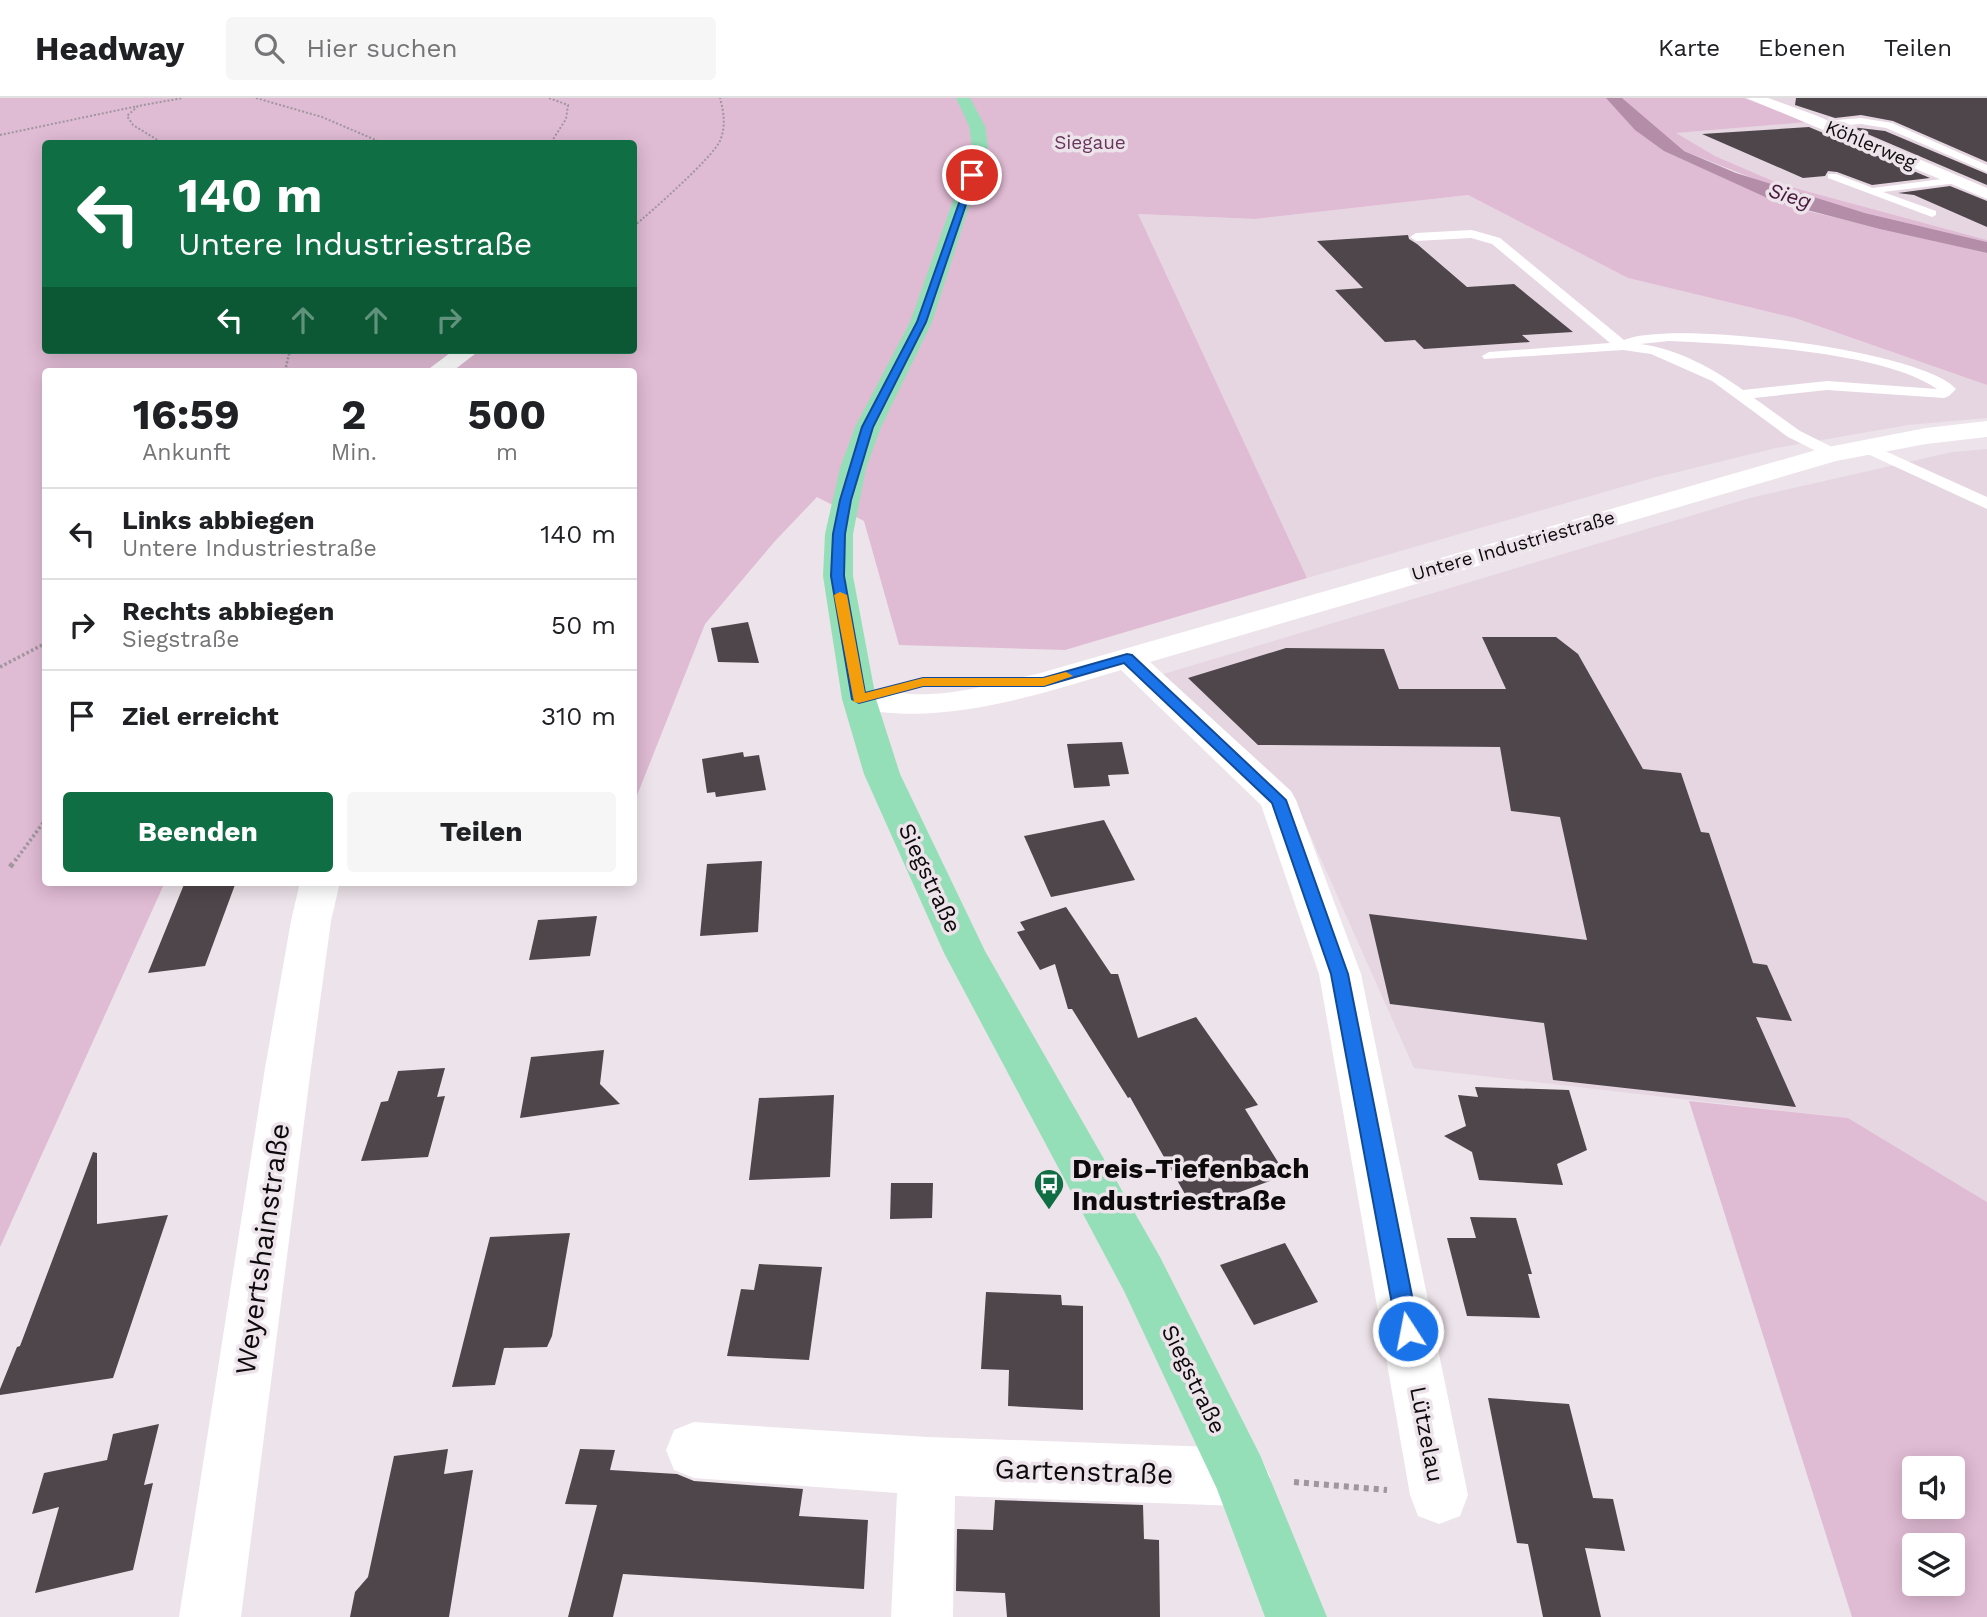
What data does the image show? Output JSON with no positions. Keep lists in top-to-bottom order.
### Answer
{
  "streets": {
    "main road": ["Siegstraße"],
    "street": [
      "Köhlerweg",
      "Untere Industriestraße",
      "Weyertshainstraße",
      "Lützelau",
      "Gartenstraße"
    ]
  },
  "crossings": [
    ["Untere Industriestraße", "Siegstraße"],
    ["Untere Industriestraße", "Lützelau"],
    ["Siegstraße", "Gartenstraße"]
  ],
  "water": ["Sieg"],
  "parks": ["Siegaue"],
  "places": {
    "bus stop": ["Dreis-Tiefenbach Industriestraße"]
  },
  "page": {
    "header": "Headway",
    "search": "Hier suchen",
    "nav": ["Karte", "Ebenen", "Teilen"],
    "turn": ["140 m", "Untere Industriestraße"],
    "eta": [
      "16:59",
      "Ankunft",
      "2",
      "Min.",
      "500",
      "m"
    ],
    "list": [
      {
        "name": "Links abbiegen",
        "note": "Untere Industriestraße",
        "value": "140 m"
      },
      {
        "name": "Rechts abbiegen",
        "note": "Siegstraße",
        "value": "50 m"
      },
      {
        "name": "Ziel erreicht",
        "value": "310 m"
      }
    ],
    "buttons": ["Beenden", "Teilen"]
  }
}
